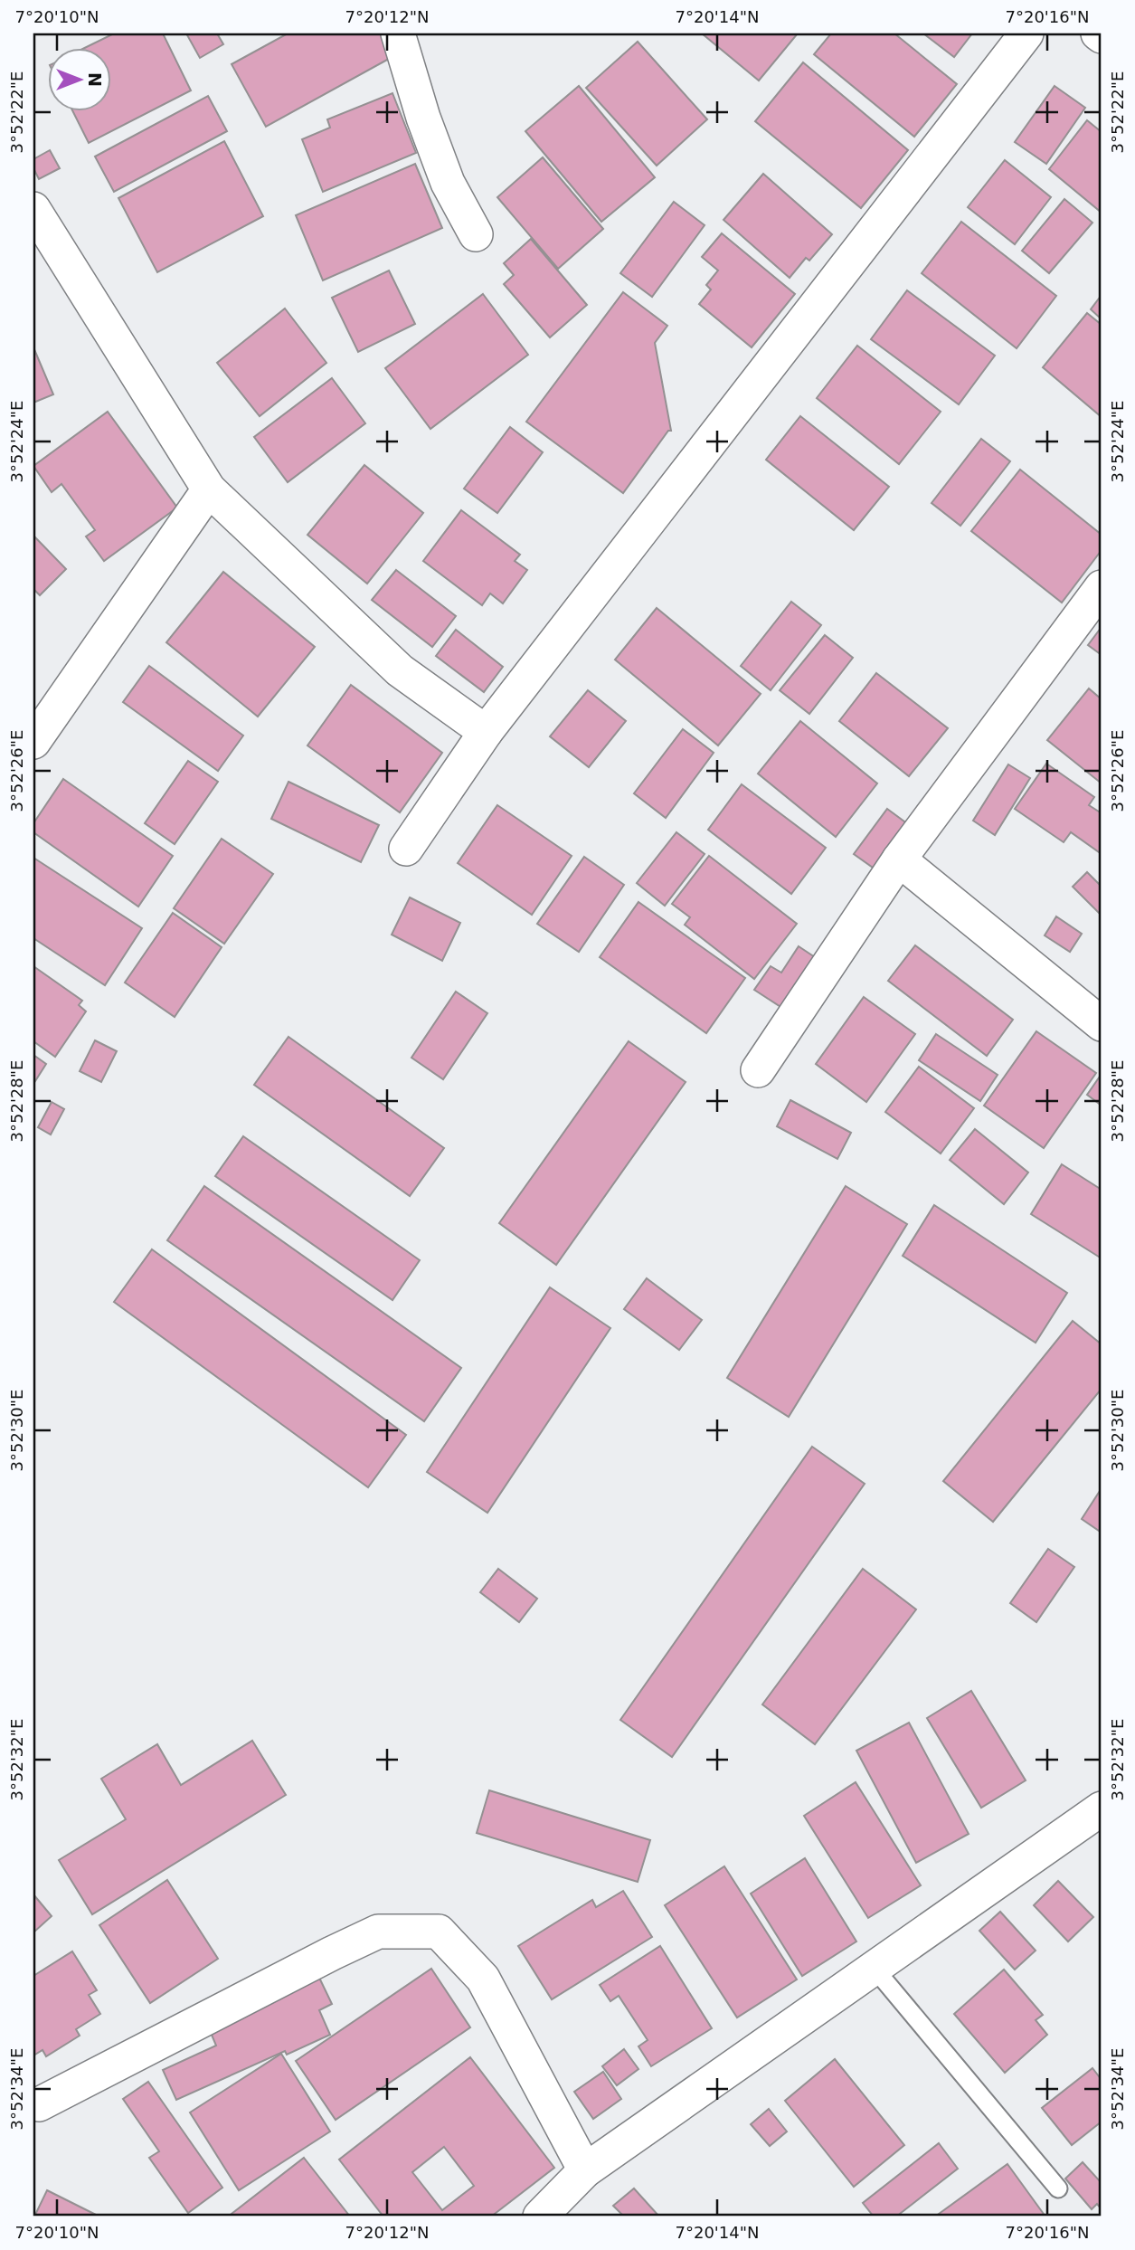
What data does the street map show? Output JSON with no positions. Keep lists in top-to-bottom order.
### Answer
{
  "north": "right",
  "coordinates": [
    "7°20'10\"N",
    "7°20'12\"N",
    "7°20'14\"N",
    "7°20'16\"N",
    "3°52'22\"E",
    "3°52'24\"E",
    "3°52'26\"E",
    "3°52'28\"E",
    "3°52'30\"E",
    "3°52'32\"E",
    "3°52'34\"E"
  ]
}
